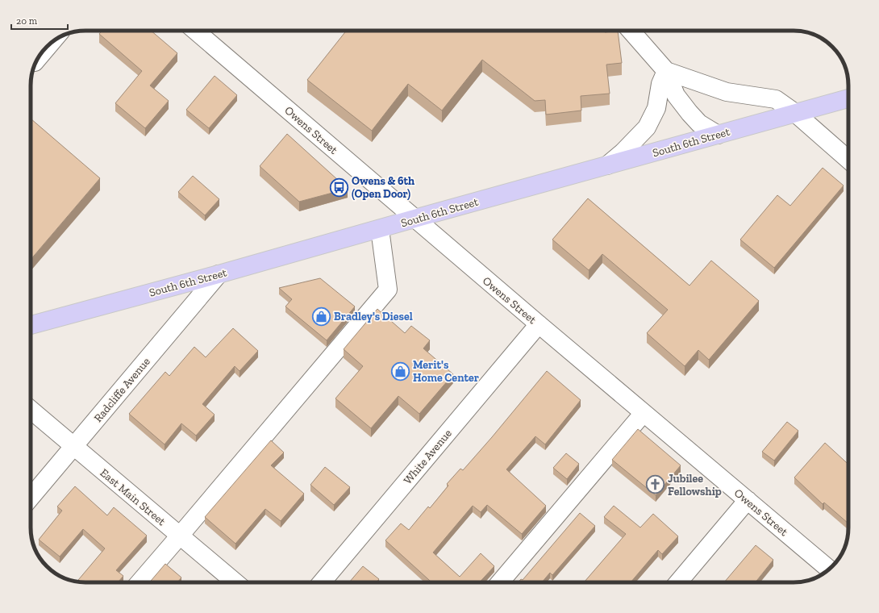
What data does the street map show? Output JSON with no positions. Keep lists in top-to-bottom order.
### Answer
{
  "streets": {
    "main road": ["South 6th Street"],
    "street": [
      "Owens Street",
      "Radcliffe Avenue",
      "White Avenue",
      "East Main Street"
    ]
  },
  "crossings": [
    ["Owens Street", "South 6th Street"],
    ["Owens Street", "White Avenue"],
    ["South 6th Street", "Radcliffe Avenue"],
    ["Radcliffe Avenue", "East Main Street"]
  ],
  "places": {
    "bus stop": ["Owens & 6th (Open Door)"],
    "shop": ["Bradley's Diesel", "Merit's Home Center"],
    "church": ["Jubilee Fellowship"]
  },
  "scale_bar": "20 m"
}
